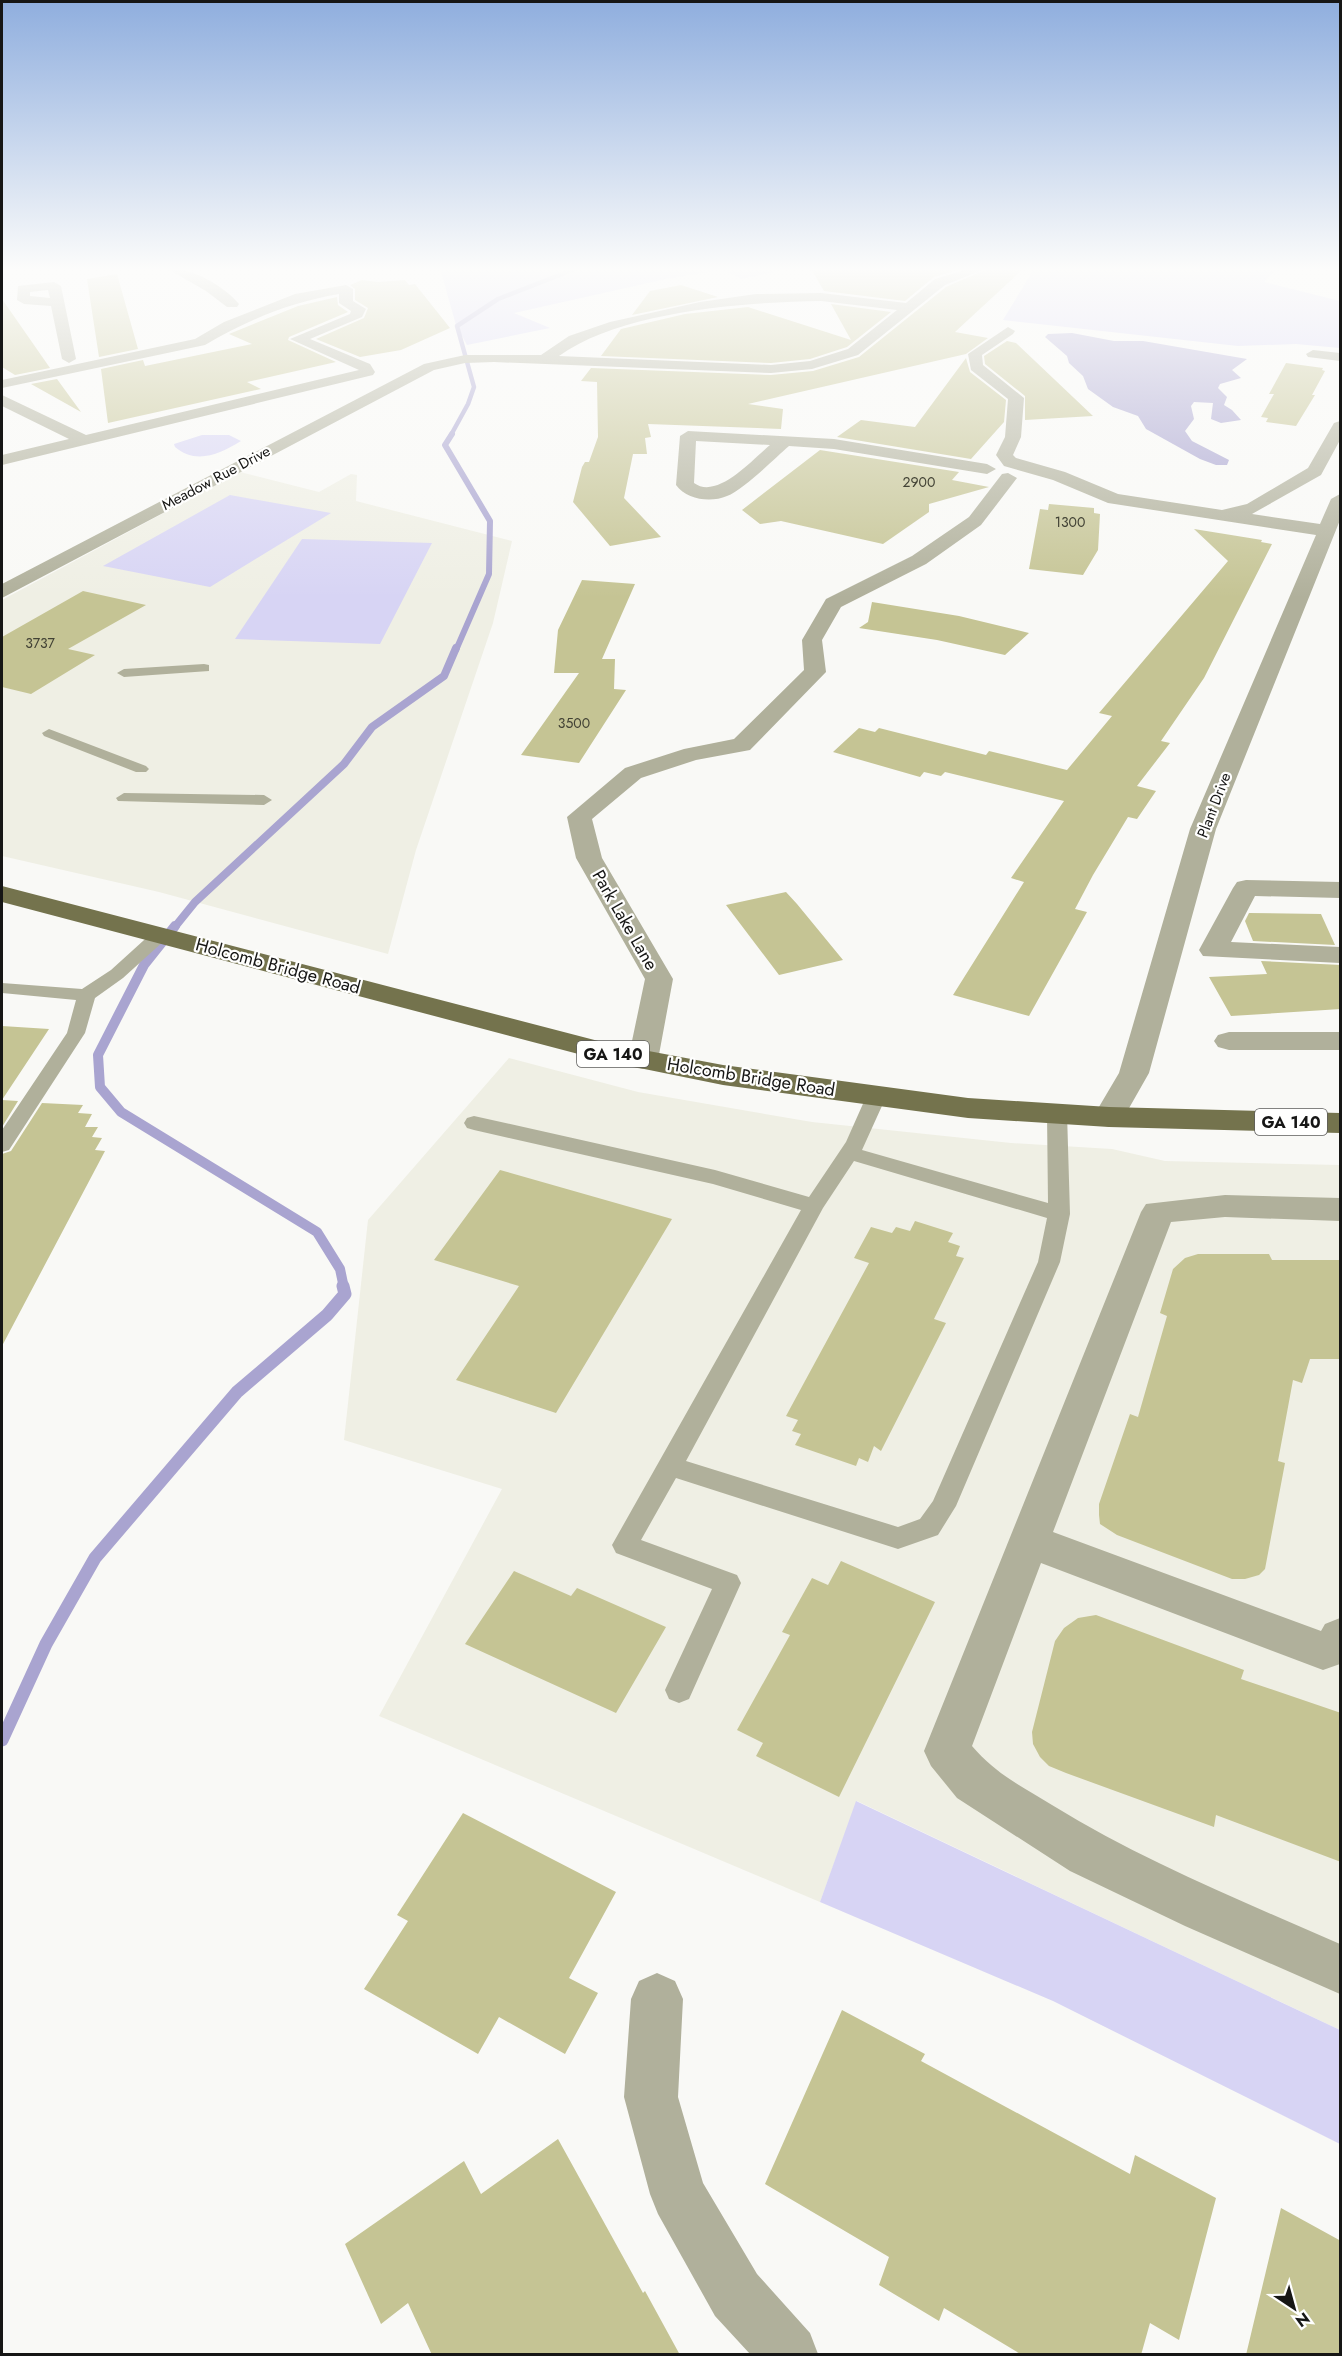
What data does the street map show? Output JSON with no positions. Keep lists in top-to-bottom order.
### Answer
{
  "streets": {
    "main road": ["Holcomb Bridge Road", "GA 140"],
    "street": ["Meadow Rue Drive", "Plant Drive", "Park Lake Lane"]
  },
  "crossings": [
    ["Plant Drive", "Holcomb Bridge Road"],
    ["Park Lake Lane", "Holcomb Bridge Road"]
  ],
  "house_numbers": [
    "2900",
    "1300",
    "3737",
    "3500"
  ],
  "north": "bottom right"
}
